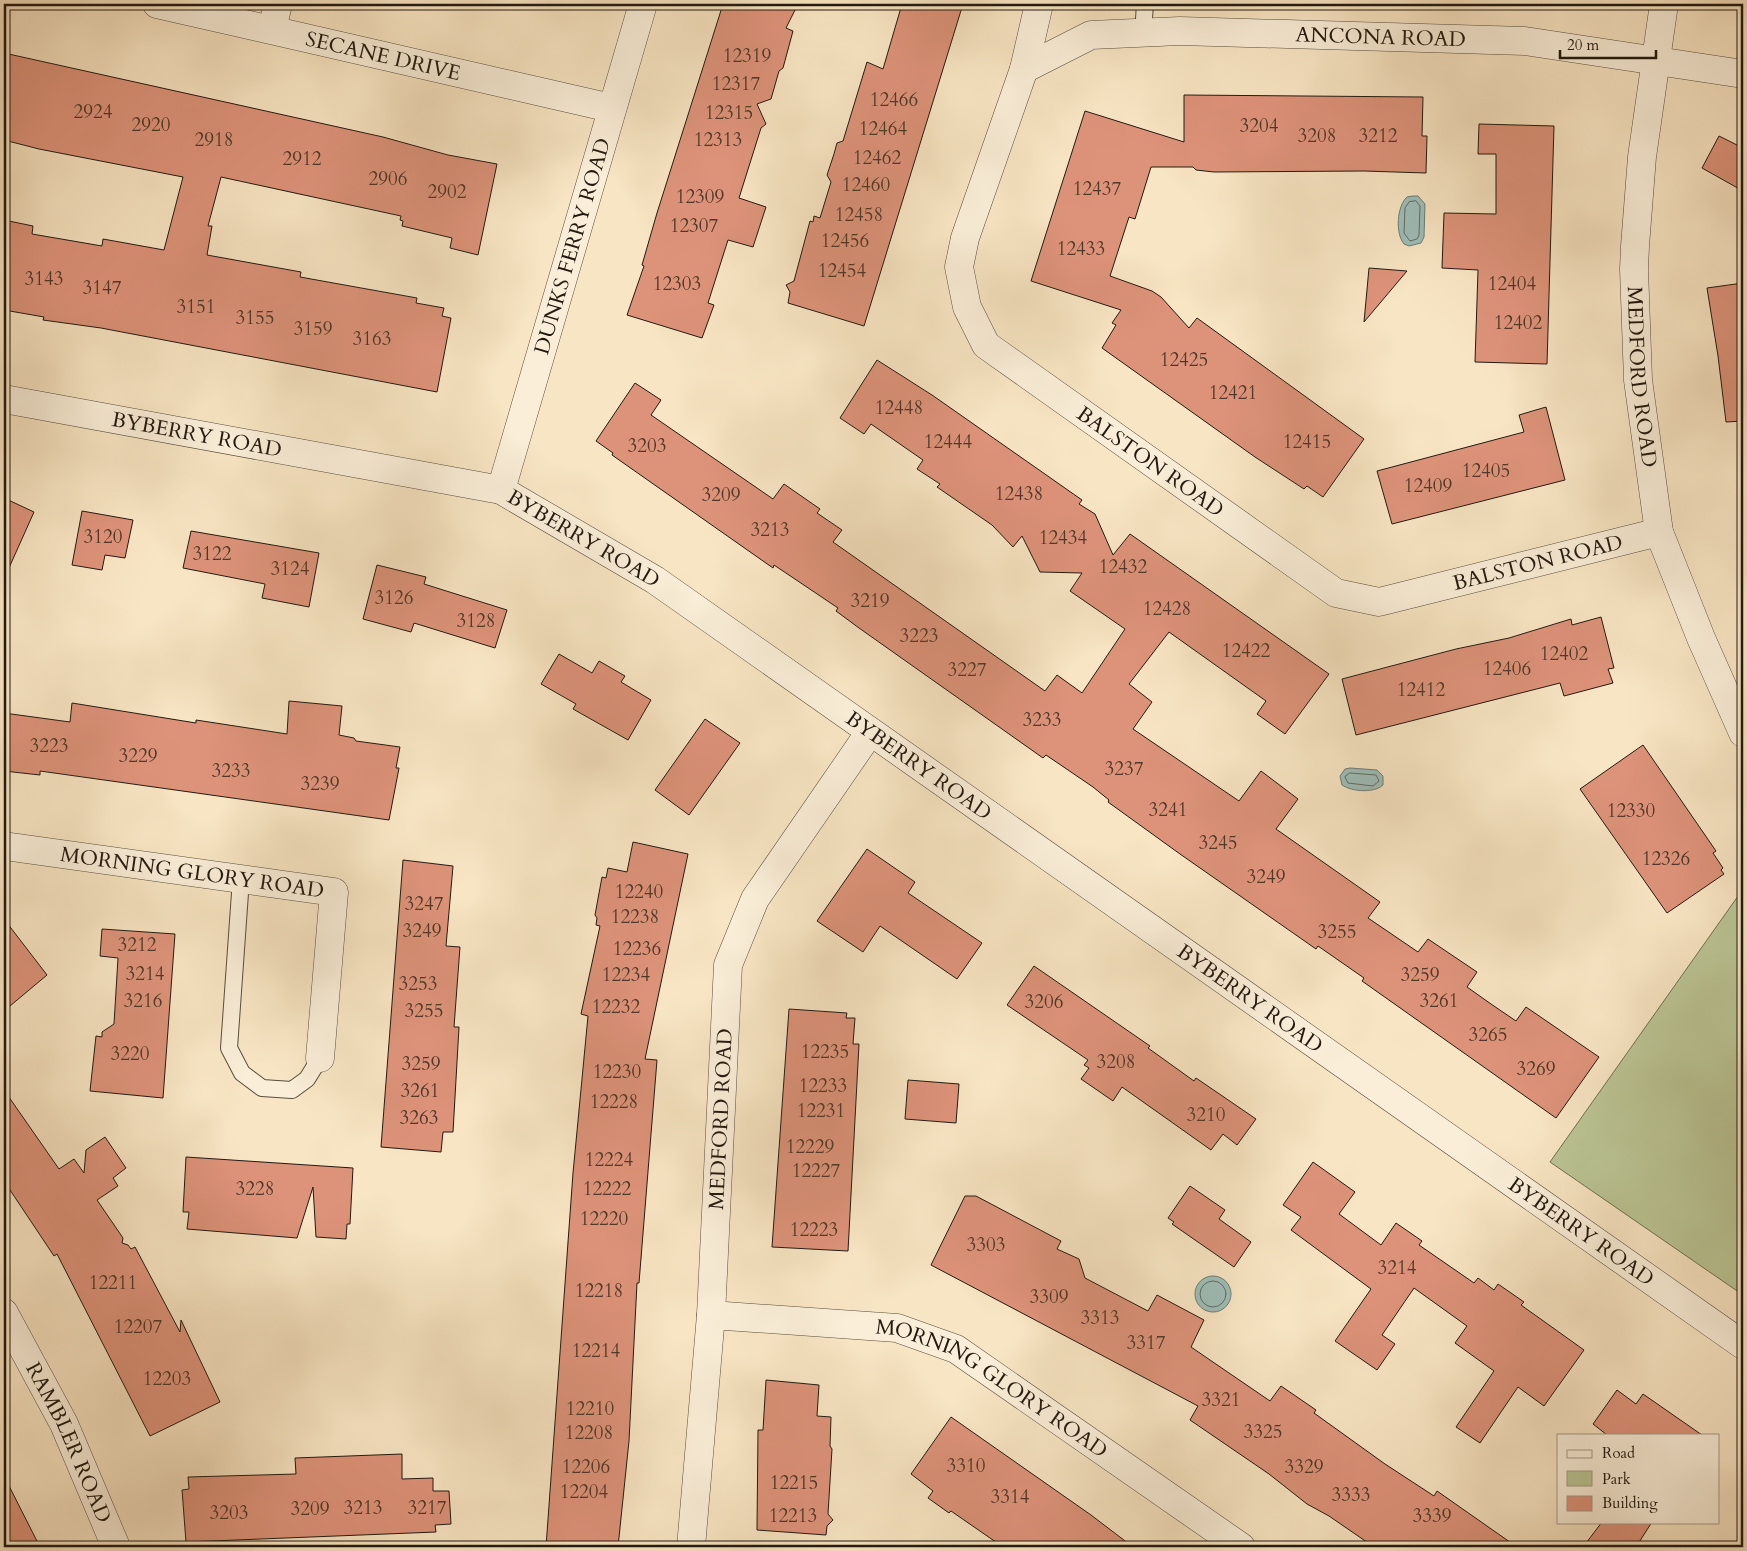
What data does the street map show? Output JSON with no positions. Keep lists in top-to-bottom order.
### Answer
{
  "streets": {
    "street": [
      "ANCONA ROAD",
      "SECANE DRIVE",
      "DUNKS FERRY ROAD",
      "MEDFORD ROAD",
      "BYBERRY ROAD",
      "BALSTON ROAD",
      "MORNING GLORY ROAD",
      "RAMBLER ROAD"
    ]
  },
  "crossings": [
    ["ANCONA ROAD", "MEDFORD ROAD"],
    ["ANCONA ROAD", "BALSTON ROAD"],
    ["SECANE DRIVE", "DUNKS FERRY ROAD"],
    ["DUNKS FERRY ROAD", "BYBERRY ROAD"],
    ["MEDFORD ROAD", "BYBERRY ROAD"],
    ["MEDFORD ROAD", "BALSTON ROAD"],
    ["MEDFORD ROAD", "MORNING GLORY ROAD"]
  ],
  "house_numbers": [
    "12319",
    "12317",
    "12466",
    "2924",
    "12315",
    "2920",
    "3204",
    "12464",
    "3208",
    "3212",
    "2918",
    "12313",
    "12462",
    "2912",
    "2906",
    "12460",
    "12437",
    "2902",
    "12309",
    "12458",
    "12307",
    "12456",
    "12433",
    "12454",
    "3143",
    "12303",
    "12404",
    "3147",
    "3151",
    "3155",
    "12402",
    "3159",
    "3163",
    "12425",
    "12421",
    "12448",
    "12444",
    "12415",
    "3203",
    "12405",
    "12409",
    "12438",
    "3209",
    "3213",
    "3120",
    "12434",
    "3122",
    "12432",
    "3124",
    "3126",
    "3219",
    "12428",
    "3128",
    "3223",
    "12422",
    "12402",
    "12406",
    "3227",
    "12412",
    "3233",
    "3223",
    "3229",
    "3237",
    "3233",
    "3239",
    "3241",
    "12330",
    "3245",
    "12326",
    "3249",
    "12240",
    "3247",
    "12238",
    "3249",
    "3255",
    "3212",
    "12236",
    "3214",
    "12234",
    "3259",
    "3253",
    "3216",
    "3261",
    "3206",
    "12232",
    "3255",
    "3265",
    "12235",
    "3220",
    "3208",
    "3259",
    "3269",
    "12230",
    "12233",
    "3261",
    "12228",
    "12231",
    "3210",
    "3263",
    "12229",
    "12224",
    "12227",
    "3228",
    "12222",
    "12220",
    "12223",
    "3303",
    "3214",
    "12211",
    "12218",
    "3309",
    "3313",
    "12207",
    "3317",
    "12214",
    "12203",
    "3321",
    "12210",
    "3325",
    "12208",
    "3310",
    "12206",
    "3329",
    "12215",
    "12204",
    "3333",
    "3314",
    "3213",
    "3217",
    "3209",
    "3203",
    "12213",
    "3339"
  ],
  "legend": ["Road", "Park", "Building"],
  "scale_bar": "20 m"
}
